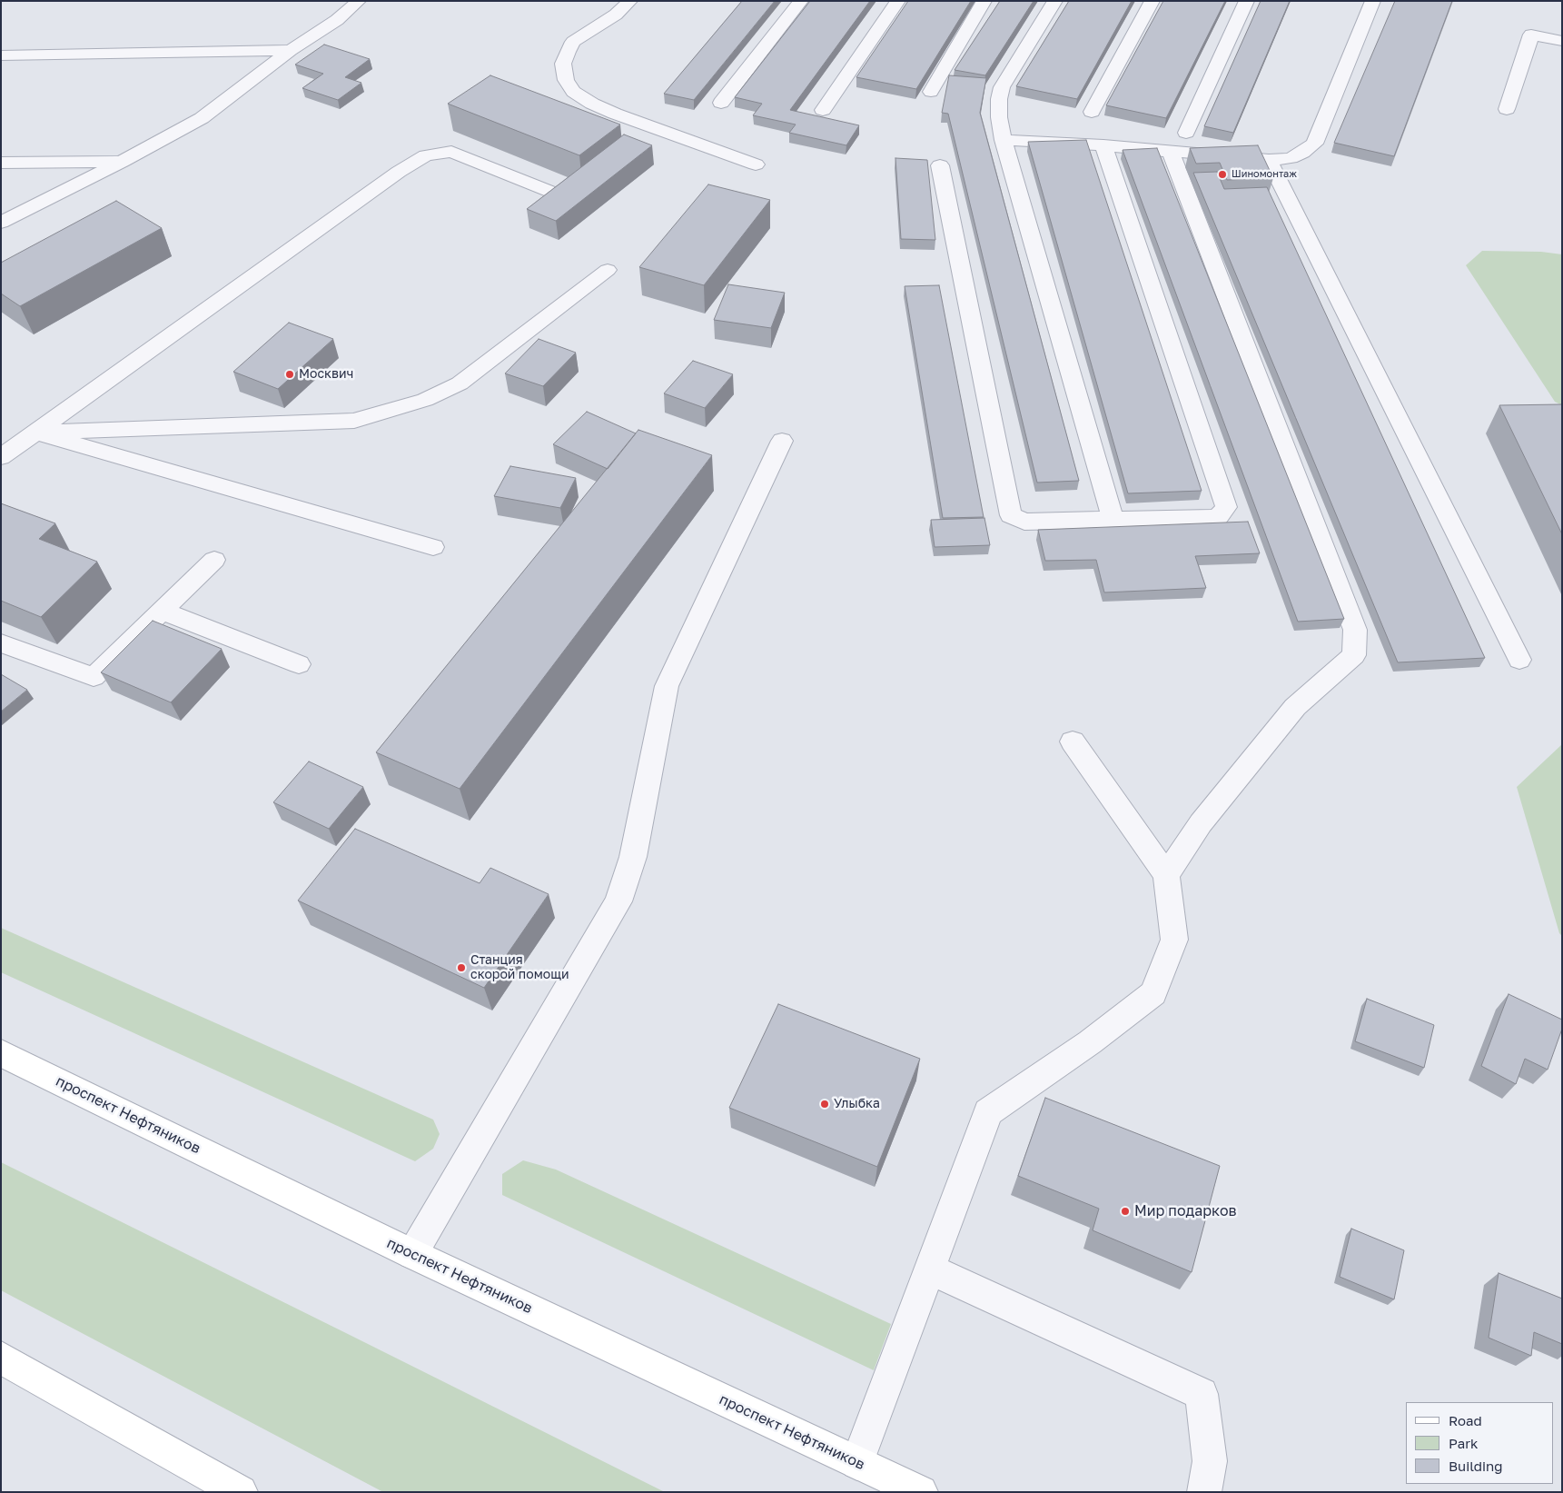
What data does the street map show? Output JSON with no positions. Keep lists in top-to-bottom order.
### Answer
{
  "streets": {
    "main road": ["проспект Нефтяников"]
  },
  "places": [
    "Шиномонтаж",
    "Москвич",
    "Станция скорой помощи",
    "Улыбка",
    "Мир подарков"
  ],
  "legend": ["Road", "Park", "Building"]
}
